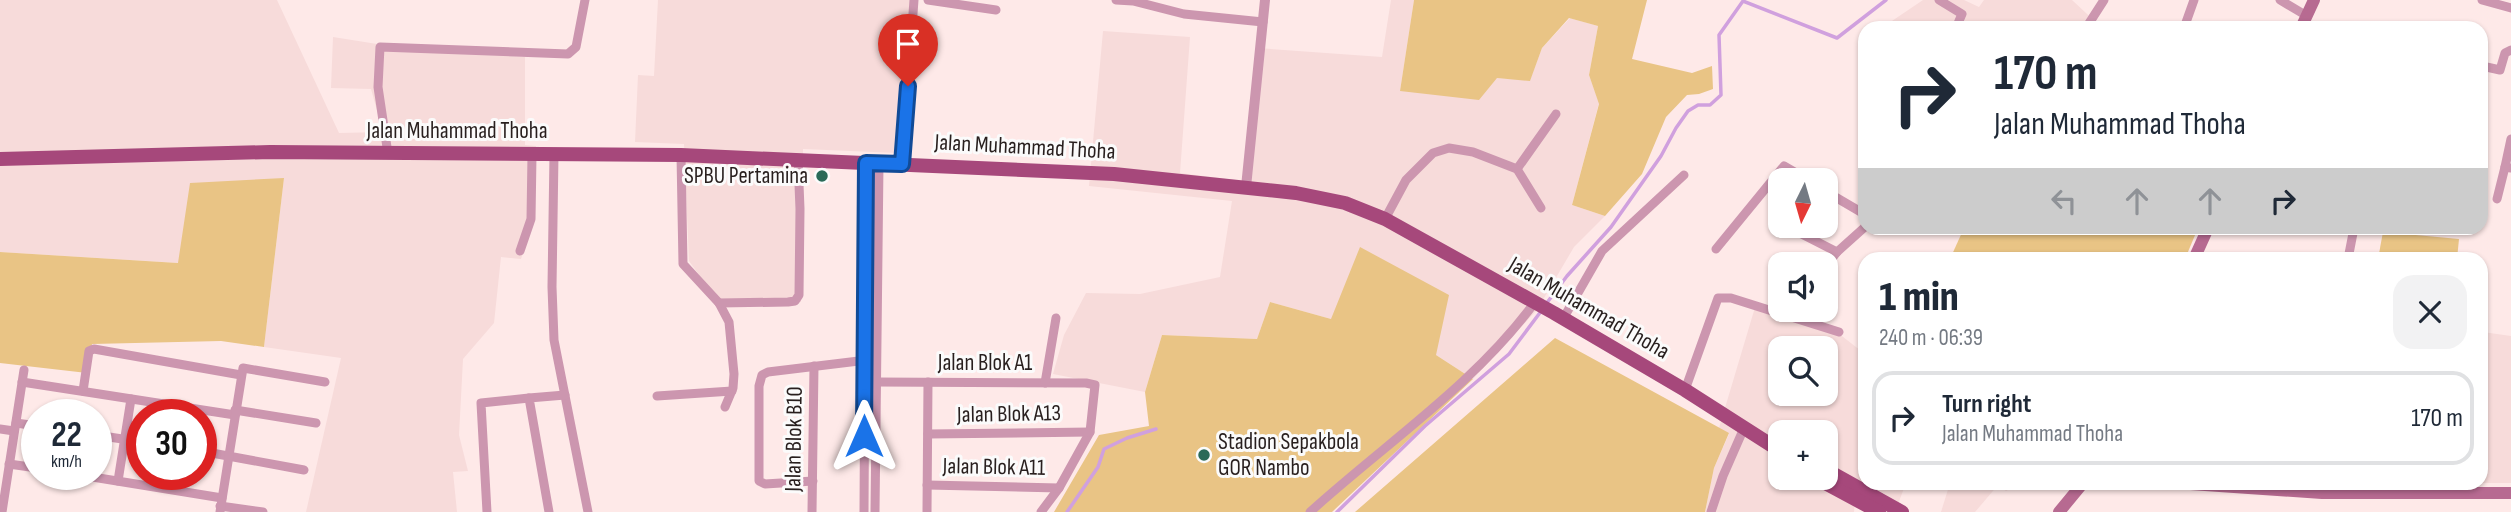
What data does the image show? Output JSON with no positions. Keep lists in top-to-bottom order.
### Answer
{
  "streets": {
    "main road": ["Jalan Muhammad Thoha"],
    "street": [
      "Jalan Blok A1",
      "Jalan Blok A13",
      "Jalan Blok B10",
      "Jalan Blok A11"
    ]
  },
  "crossings": [
    ["Jalan Blok A1", "Jalan Blok A13"]
  ],
  "places": ["SPBU Pertamina", "Stadion Sepakbola GOR Nambo"],
  "north": "bottom",
  "page": {
    "turn": ["170 m", "Jalan Muhammad Thoha"],
    "map_buttons": "+",
    "heading": ["1 min", "240 m · 06:39"],
    "list": [
      {
        "name": "Turn right",
        "note": "Jalan Muhammad Thoha",
        "value": "170 m"
      }
    ],
    "speed": "22 km/h",
    "limit": "30"
  }
}
